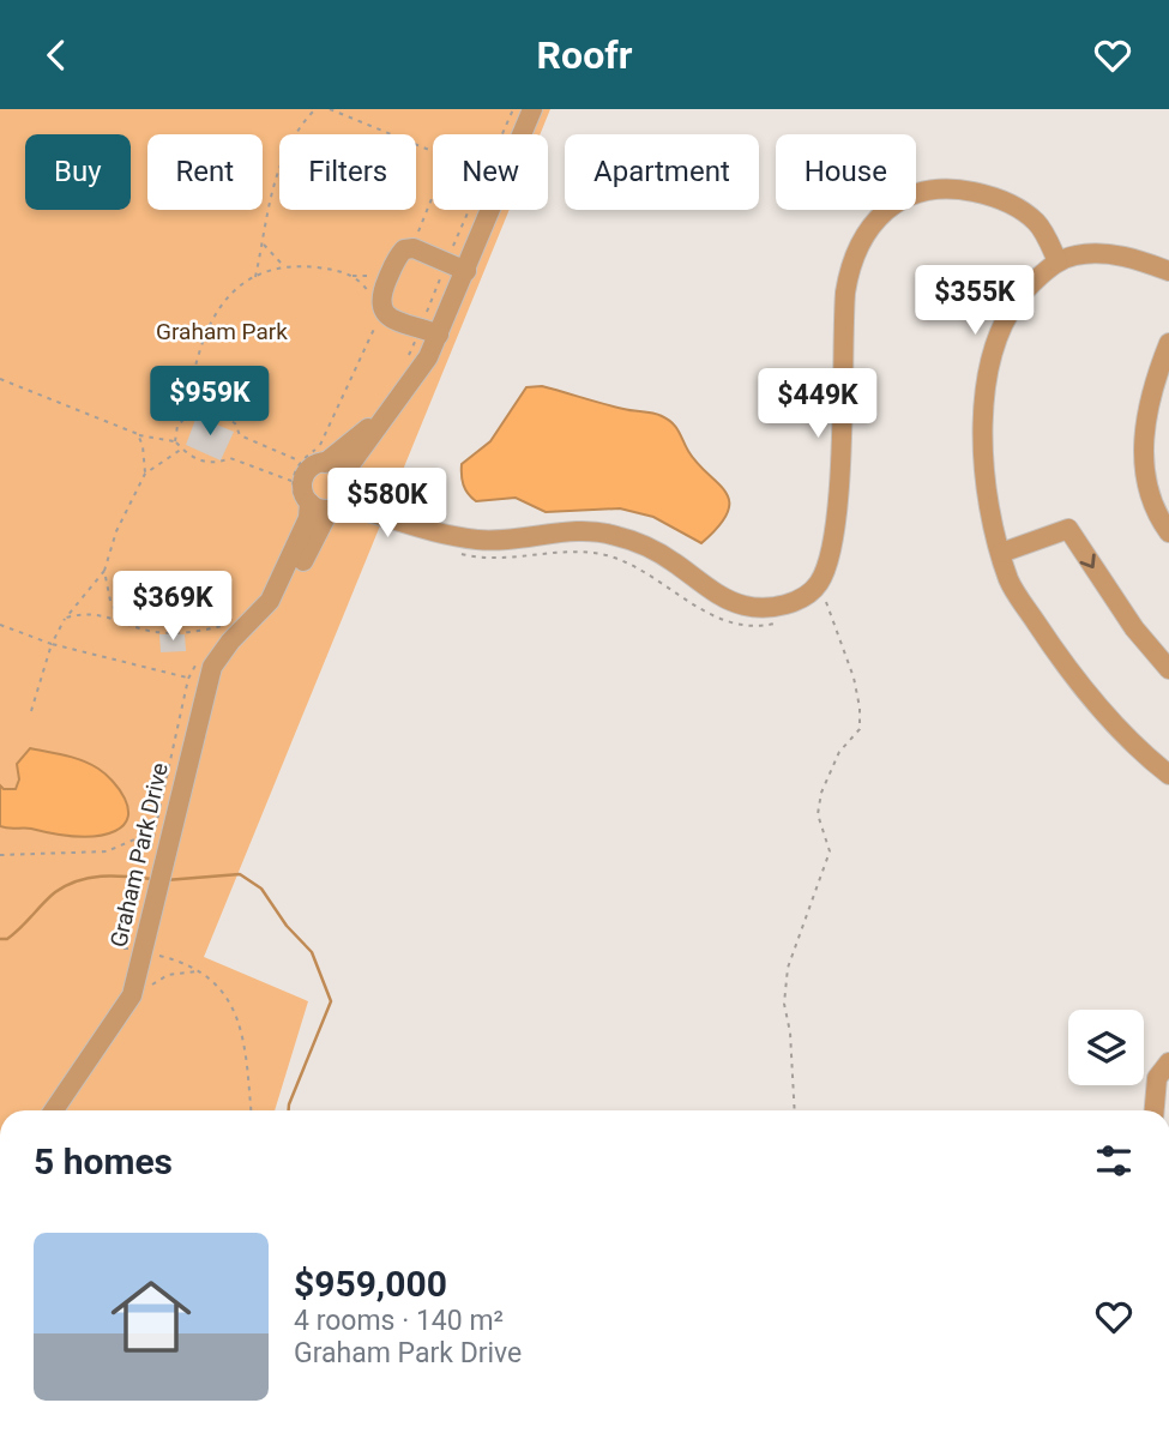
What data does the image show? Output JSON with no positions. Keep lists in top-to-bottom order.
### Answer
{
  "streets": {
    "street": ["Graham Park Drive"]
  },
  "parks": ["Graham Park"],
  "page": {
    "header": "Roofr",
    "chip": [
      "Buy",
      "Rent",
      "Filters",
      "New",
      "Apartment",
      "House"
    ],
    "price": [
      "$355K",
      "$959K",
      "$449K",
      "$580K",
      "$369K"
    ],
    "heading": "5 homes",
    "list": [
      {
        "name": "$959,000",
        "note": "4 rooms · 140 m² · Graham Park Drive"
      }
    ]
  }
}
